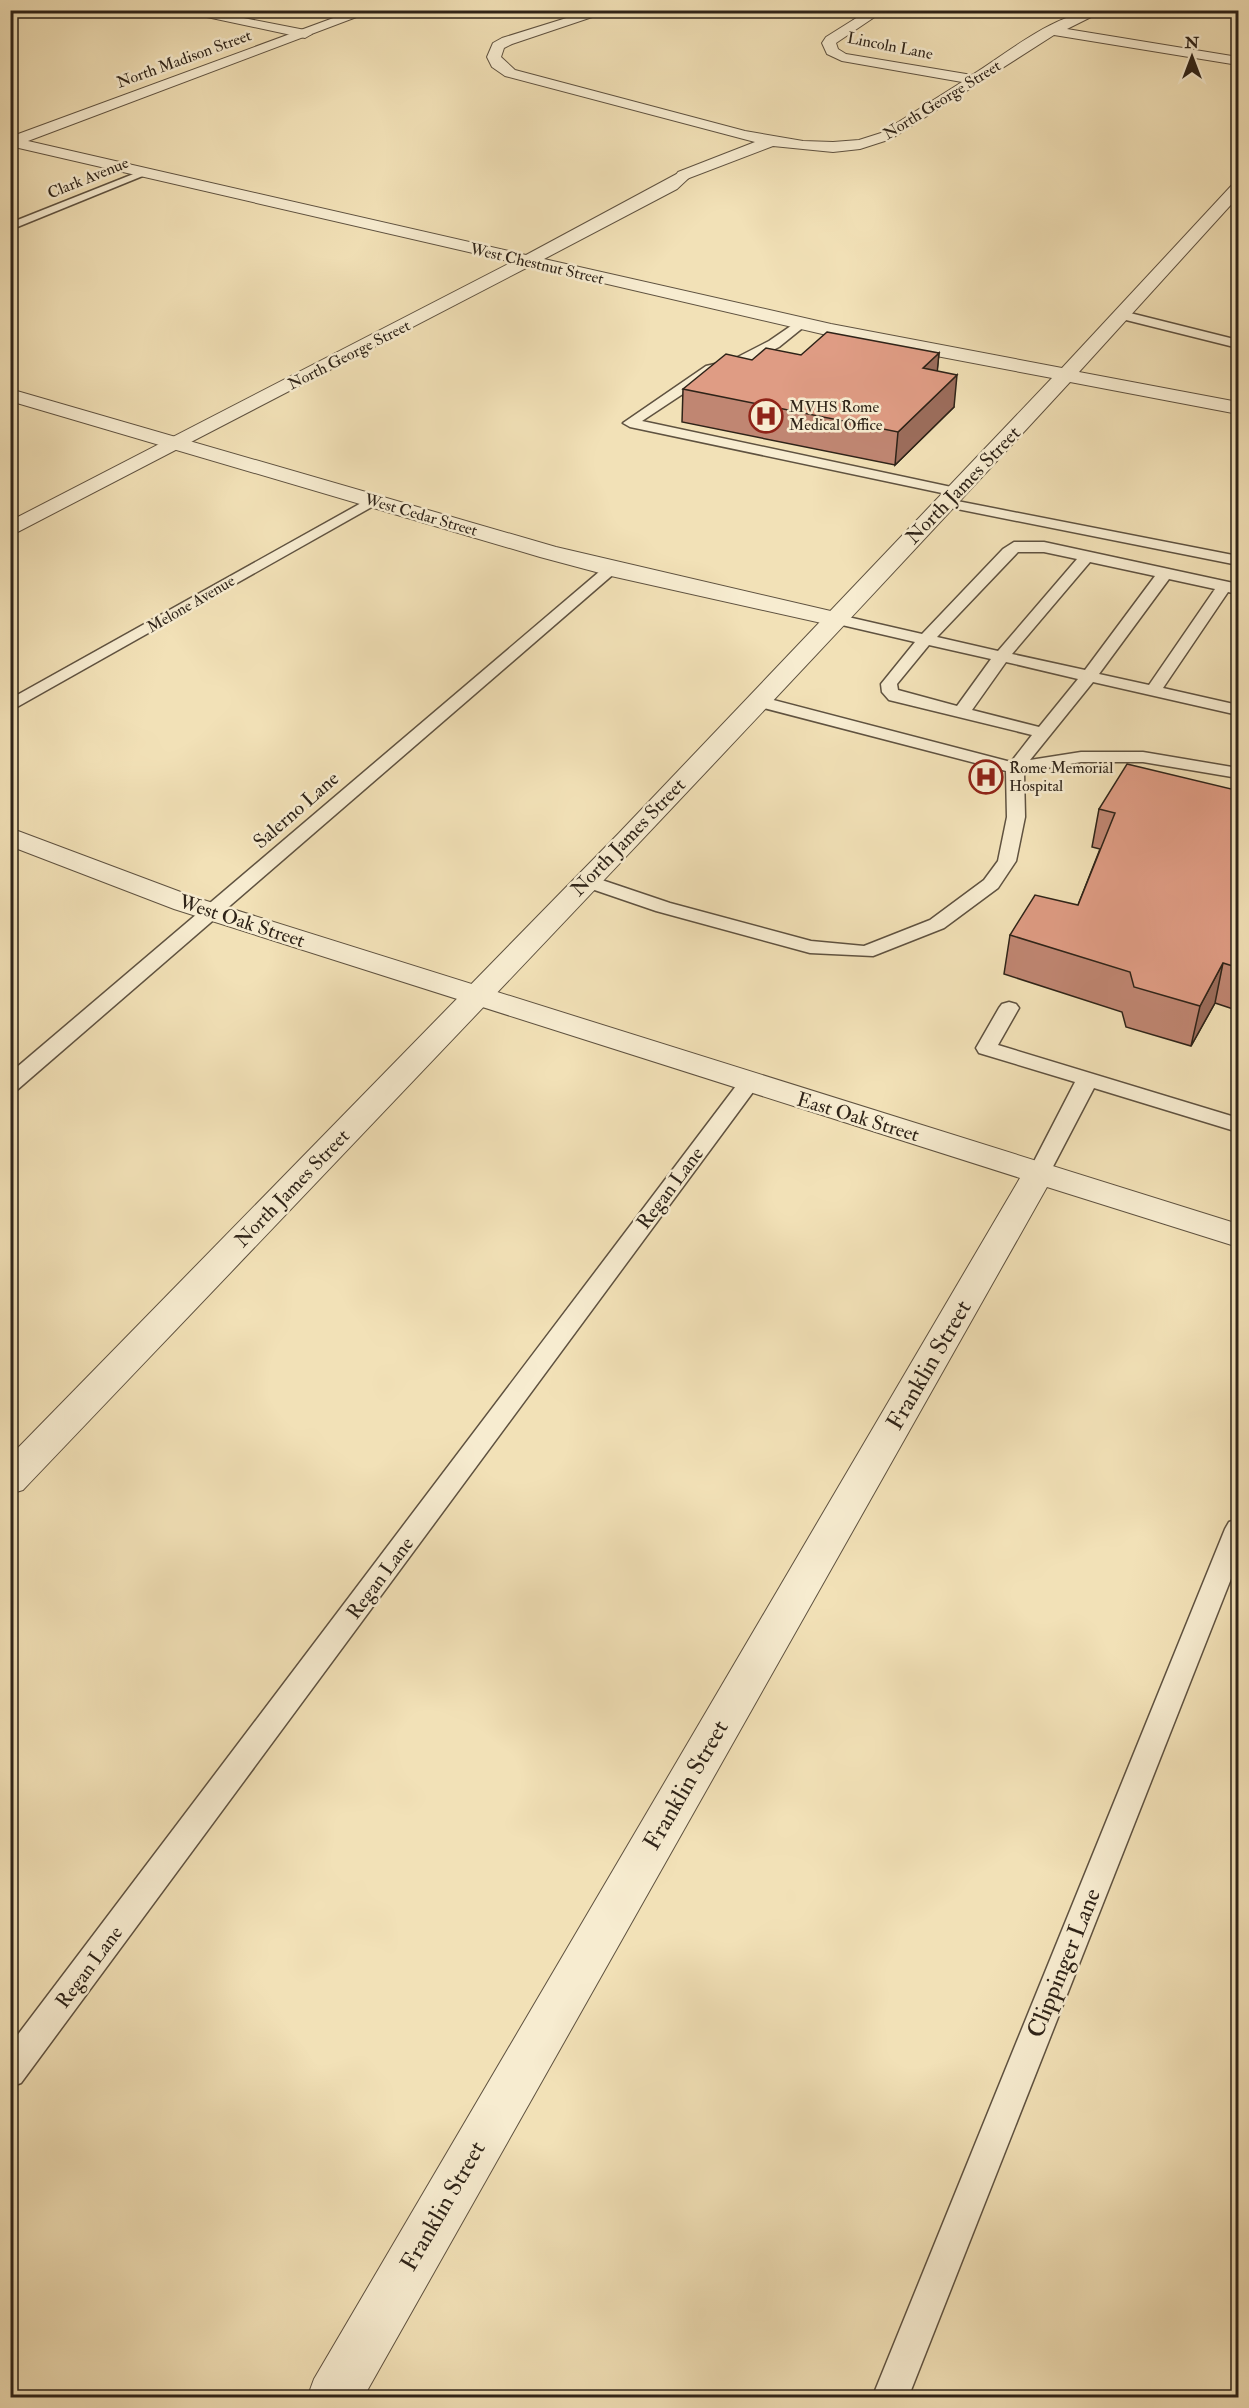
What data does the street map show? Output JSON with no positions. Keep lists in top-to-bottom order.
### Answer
{
  "streets": {
    "street": [
      "Lincoln Lane",
      "North Madison Street",
      "North George Street",
      "West Chestnut Street",
      "North James Street",
      "West Cedar Street",
      "West Oak Street",
      "East Oak Street",
      "Franklin Street"
    ],
    "lane": [
      "Clark Avenue",
      "Melone Avenue",
      "Salerno Lane",
      "Regan Lane",
      "Clippinger Lane"
    ]
  },
  "crossings": [
    ["Lincoln Lane", "North George Street"],
    ["North Madison Street", "West Chestnut Street"],
    ["North George Street", "West Chestnut Street"],
    ["North George Street", "West Cedar Street"],
    ["Clark Avenue", "West Chestnut Street"],
    ["West Chestnut Street", "North James Street"],
    ["North James Street", "West Cedar Street"],
    ["North James Street", "West Oak Street"],
    ["North James Street", "East Oak Street"],
    ["West Cedar Street", "Melone Avenue"],
    ["West Cedar Street", "Salerno Lane"],
    ["Salerno Lane", "West Oak Street"],
    ["West Oak Street", "East Oak Street"],
    ["East Oak Street", "Regan Lane"],
    ["East Oak Street", "Franklin Street"]
  ],
  "places": {
    "hospital": ["MVHS Rome Medical Office", "Rome Memorial Hospital"]
  },
  "north": "top"
}
